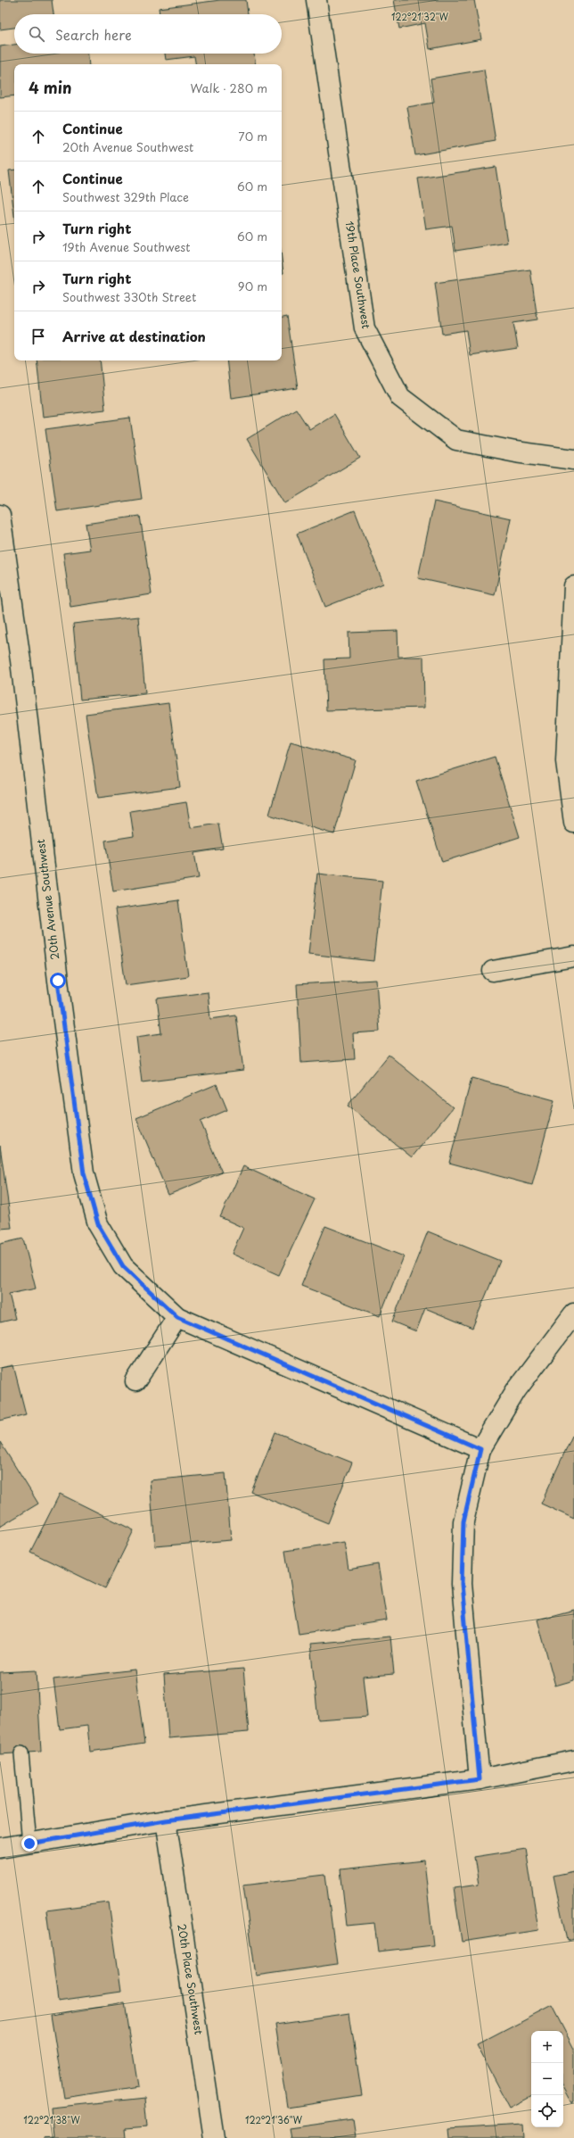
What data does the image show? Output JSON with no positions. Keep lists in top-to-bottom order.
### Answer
{
  "streets": {
    "street": ["19th Place Southwest", "20th Avenue Southwest", "20th Place Southwest"]
  },
  "page": {
    "search": "Search here",
    "heading": ["4 min", "Walk · 280 m"],
    "list": [
      ["Continue", "20th Avenue Southwest", "70 m"],
      ["Continue", "Southwest 329th Place", "60 m"],
      ["Turn right", "19th Avenue Southwest", "60 m"],
      ["Turn right", "Southwest 330th Street", "90 m"],
      "Arrive at destination"
    ],
    "map_buttons": ["+", "−"]
  },
  "coordinates": ["122°21'32\"W", "122°21'38\"W", "122°21'36\"W"]
}
